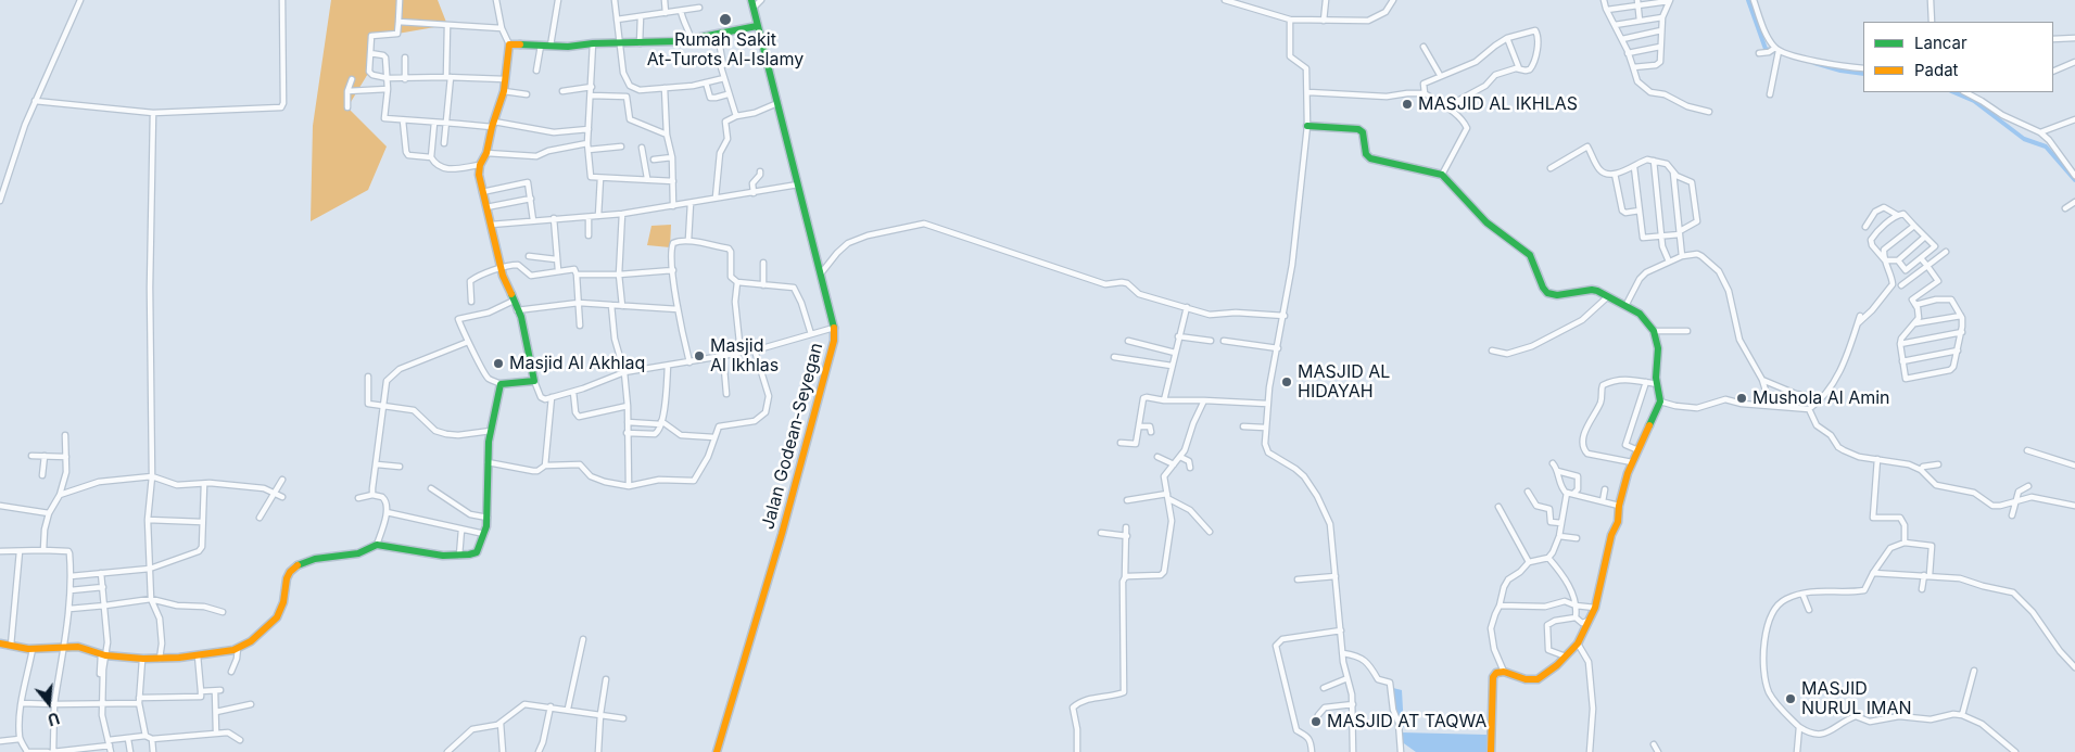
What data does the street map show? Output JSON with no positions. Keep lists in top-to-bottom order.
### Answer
{
  "streets": {
    "street": ["Jalan Godean-Seyegan"]
  },
  "places": [
    "Rumah Sakit At-Turots Al-Islamy",
    "MASJID AL IKHLAS",
    "Masjid Al Ikhlas",
    "Masjid Al Akhlaq",
    "MASJID AL HIDAYAH",
    "Mushola Al Amin",
    "MASJID NURUL IMAN",
    "MASJID AT TAQWA"
  ],
  "legend": ["Lancar", "Padat"],
  "north": "bottom"
}
